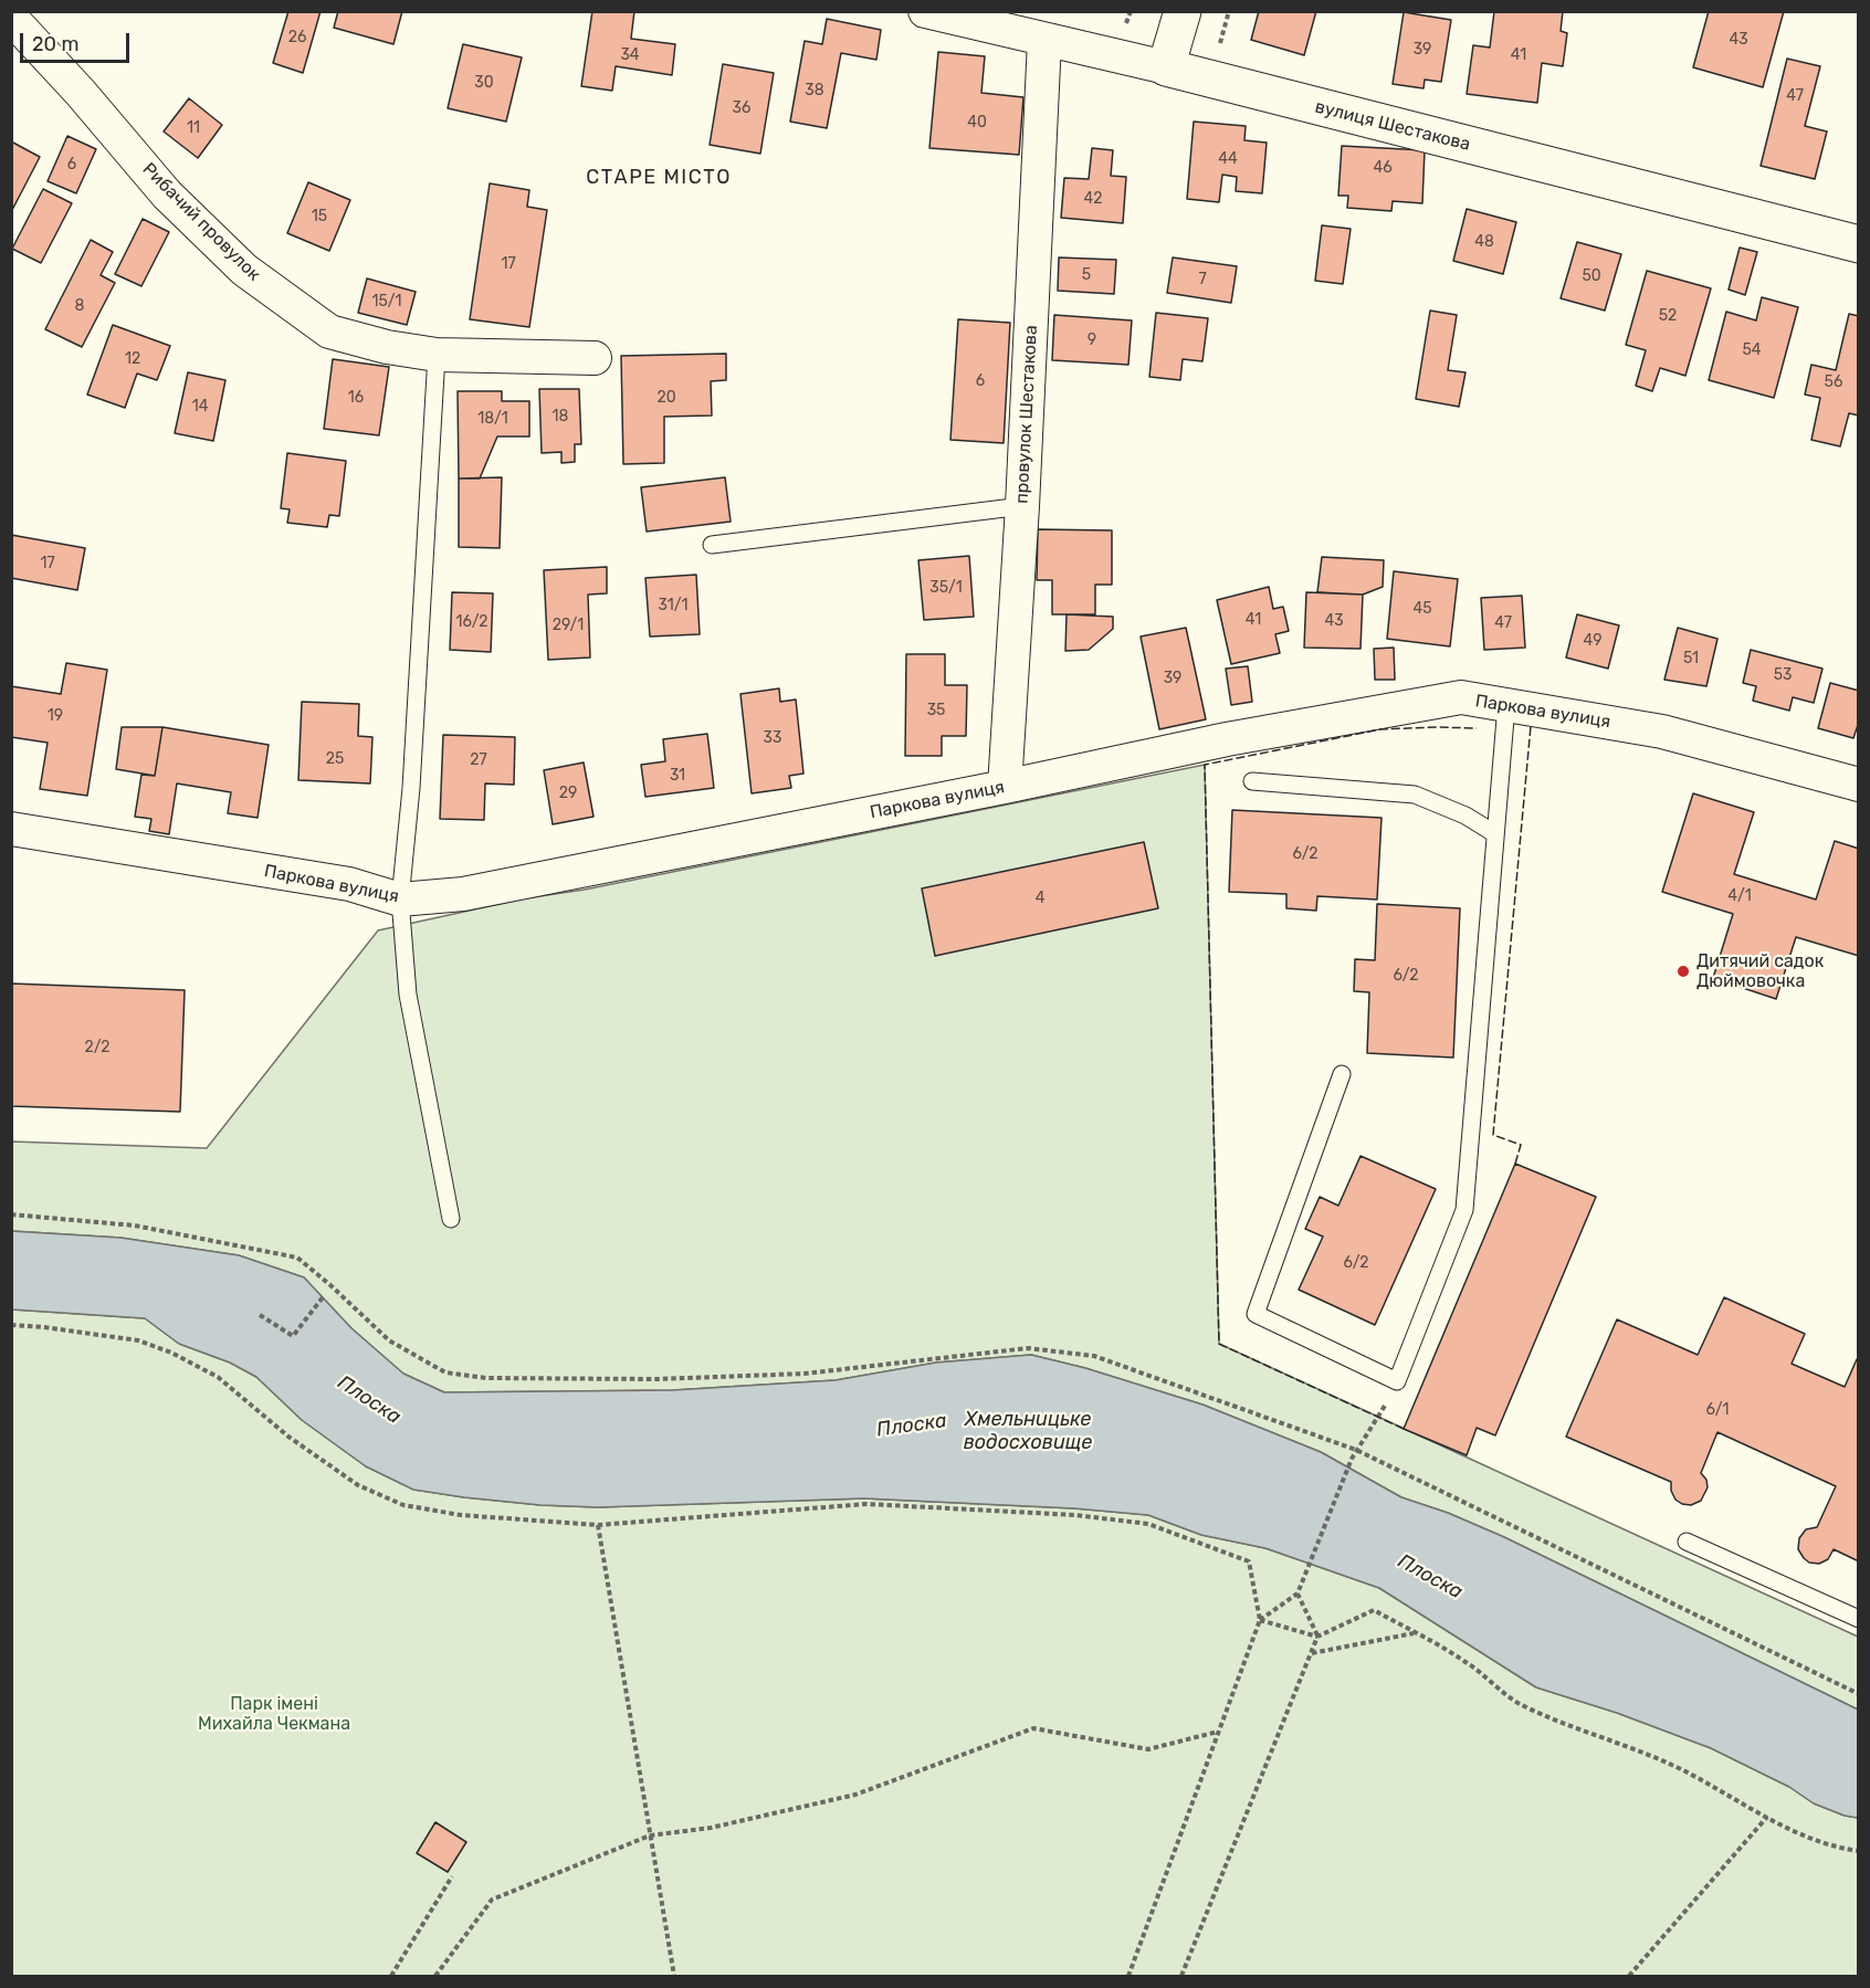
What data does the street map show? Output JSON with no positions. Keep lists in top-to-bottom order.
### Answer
{
  "streets": {
    "street": [
      "вулиця Шестакова",
      "Рибачий провулок",
      "провулок Шестакова",
      "Паркова вулиця"
    ]
  },
  "crossings": [
    ["вулиця Шестакова", "провулок Шестакова"],
    ["провулок Шестакова", "Паркова вулиця"]
  ],
  "districts": ["СТАРЕ МІСТО"],
  "water": ["Плоска", "Хмельницьке водосховище"],
  "parks": ["Парк імені Михайла Чекмана"],
  "places": ["Дитячий садок Дюймовочка"],
  "house_numbers": [
    "26",
    "43",
    "39",
    "34",
    "41",
    "30",
    "38",
    "47",
    "36",
    "40",
    "11",
    "44",
    "6",
    "46",
    "42",
    "15",
    "48",
    "17",
    "5",
    "50",
    "7",
    "15/1",
    "8",
    "52",
    "9",
    "54",
    "12",
    "6",
    "56",
    "16",
    "20",
    "14",
    "18",
    "18/1",
    "17",
    "35/1",
    "31/1",
    "45",
    "41",
    "43",
    "16/2",
    "47",
    "29/1",
    "49",
    "51",
    "53",
    "39",
    "35",
    "19",
    "33",
    "25",
    "27",
    "31",
    "29",
    "6/2",
    "4/1",
    "4",
    "6/2",
    "2/2",
    "6/2",
    "6/1"
  ],
  "scale_bar": "20 m"
}
